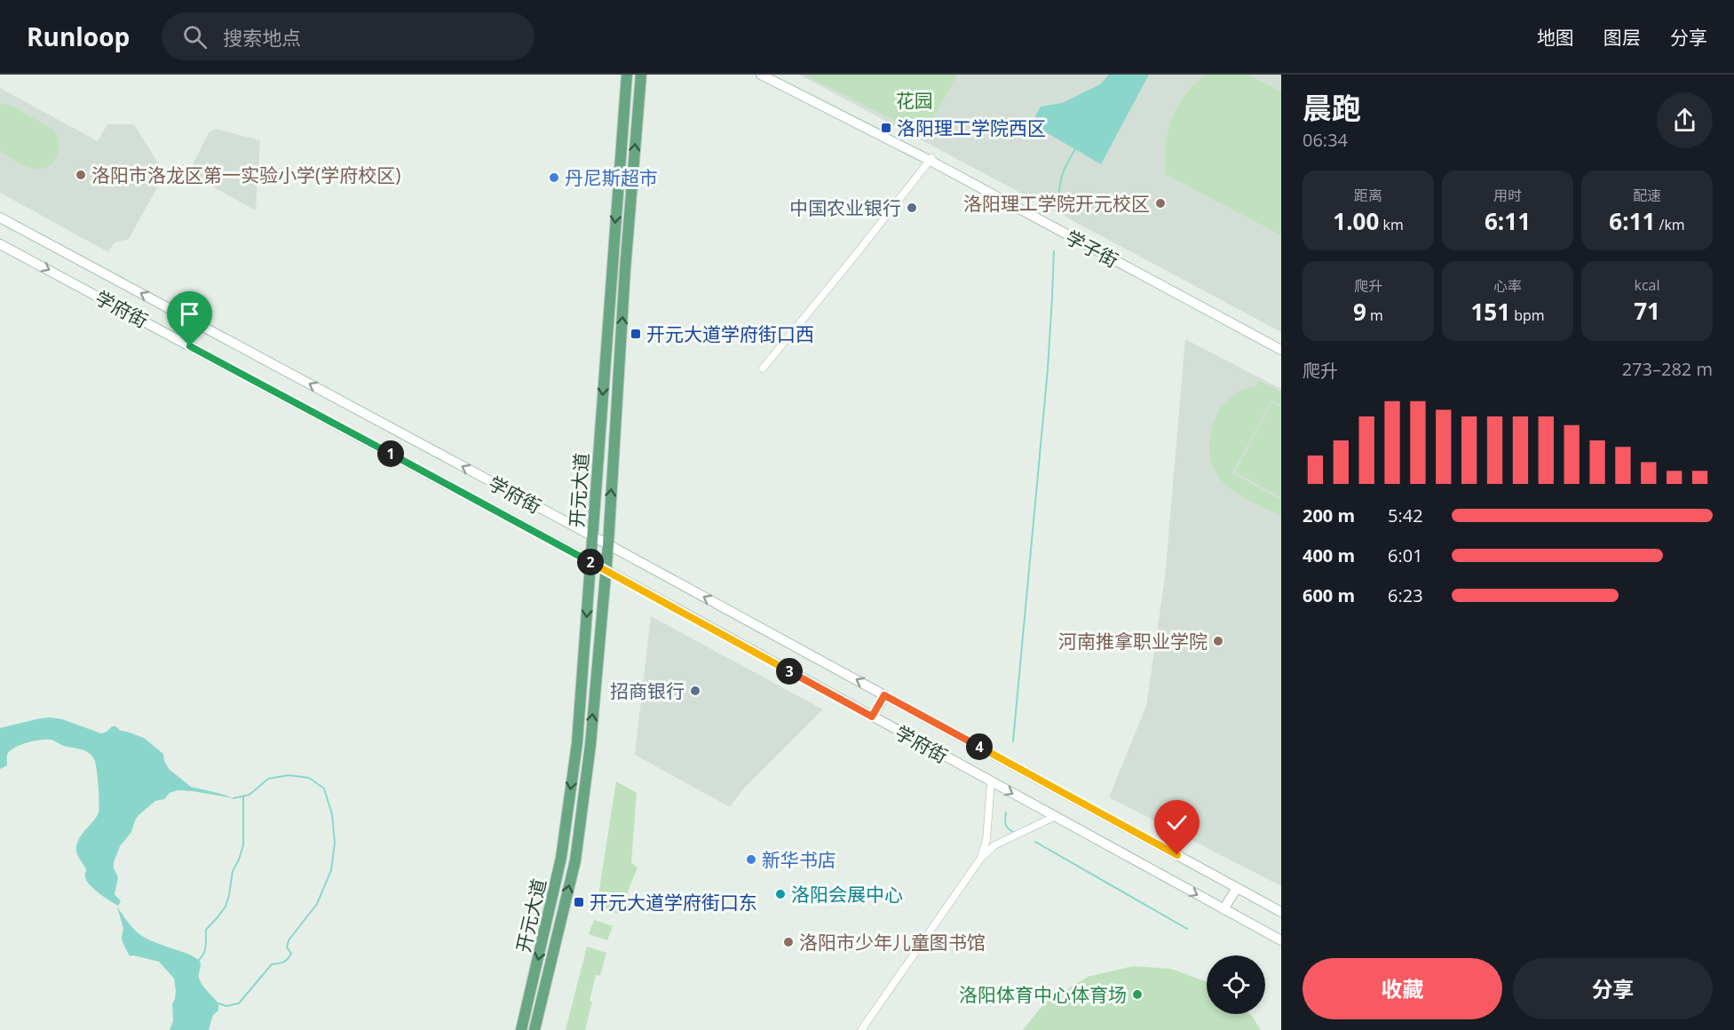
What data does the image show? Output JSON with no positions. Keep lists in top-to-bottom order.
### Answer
{
  "streets": {
    "main road": ["学子街", "学府街", "开元大道"]
  },
  "crossings": [
    ["学府街", "开元大道"]
  ],
  "parks": ["花园"],
  "places": {
    "transit": ["洛阳理工学院西区", "开元大道学府街口西", "开元大道学府街口东"],
    "other": [
      "洛阳市洛龙区第一实验小学(学府校区)",
      "丹尼斯超市",
      "洛阳理工学院开元校区",
      "中国农业银行",
      "河南推拿职业学院",
      "招商银行",
      "新华书店",
      "洛阳会展中心",
      "洛阳市少年儿童图书馆",
      "洛阳体育中心体育场"
    ]
  },
  "page": {
    "header": "Runloop",
    "search": "搜索地点",
    "nav": ["地图", "图层", "分享"],
    "heading": ["晨跑", "06:34"],
    "stats": [
      ["距离", "1.00 km"],
      ["用时", "6:11"],
      ["配速", "6:11 /km"],
      ["爬升", "9 m"],
      ["心率", "151 bpm"],
      ["kcal", "71"]
    ],
    "chart": ["爬升", "273–282 m"],
    "pins": [
      "1",
      "2",
      "3",
      "4"
    ],
    "list": [
      {
        "name": "200 m",
        "note": "5:42"
      },
      {
        "name": "400 m",
        "note": "6:01"
      },
      {
        "name": "600 m",
        "note": "6:23"
      }
    ],
    "buttons": ["收藏", "分享"]
  }
}
